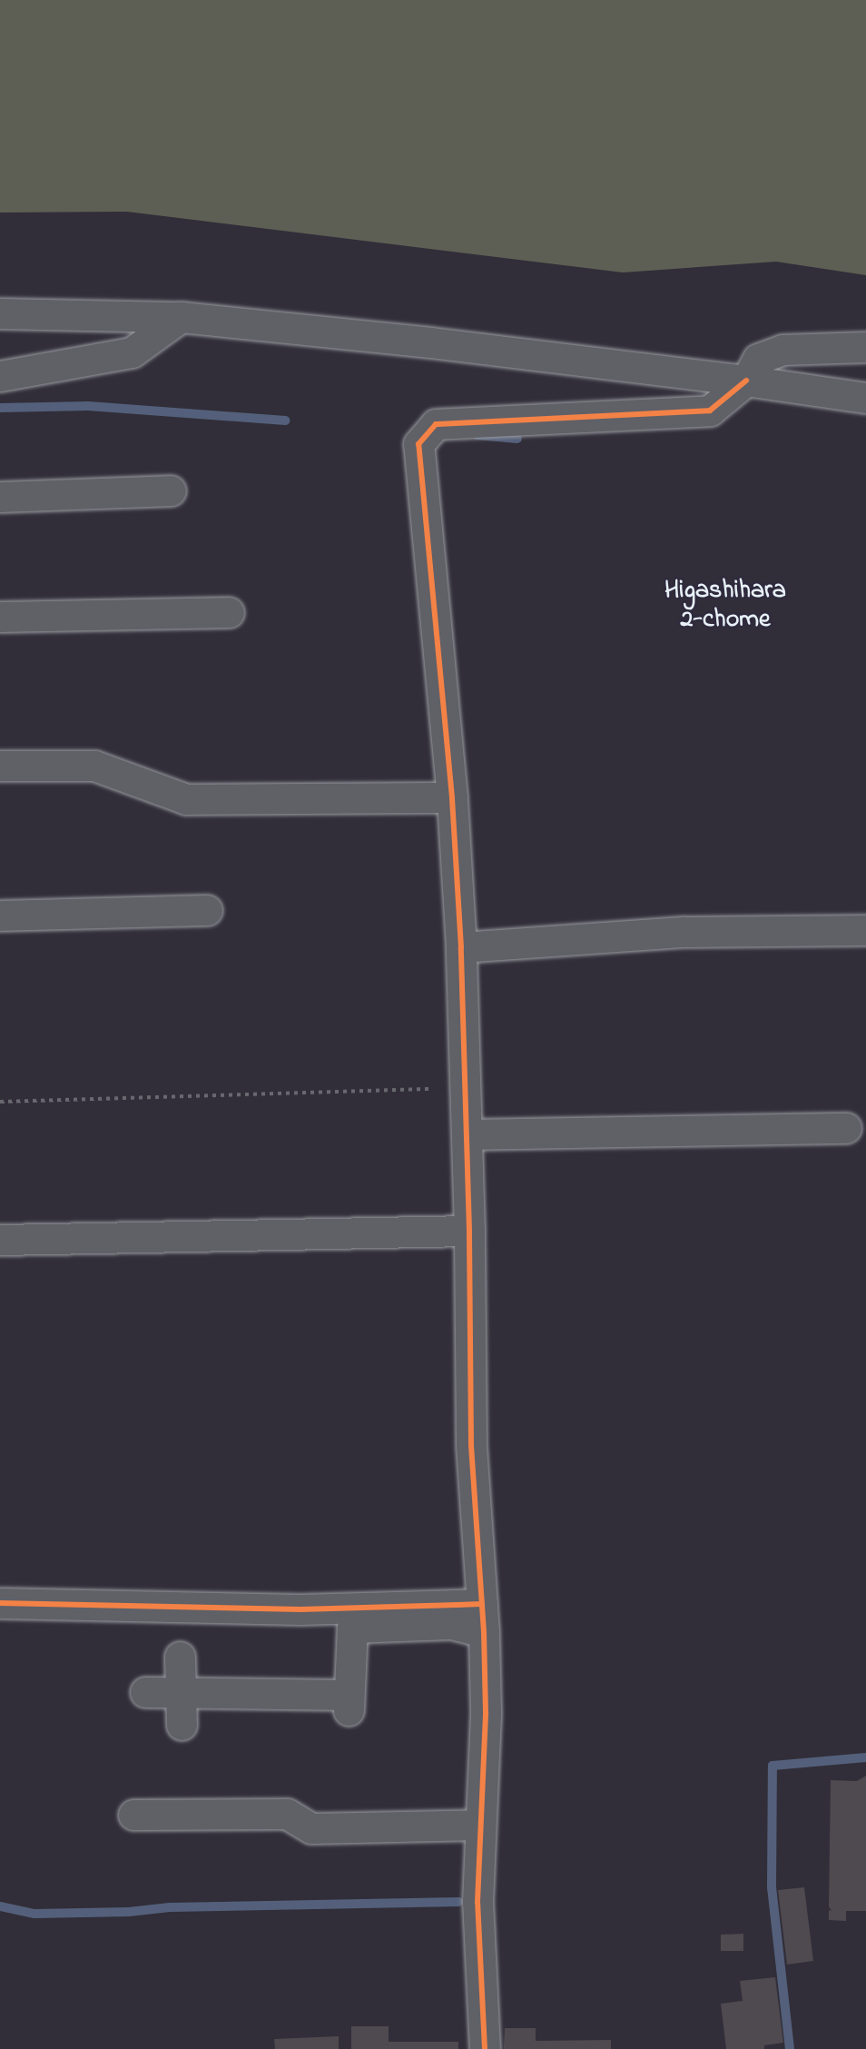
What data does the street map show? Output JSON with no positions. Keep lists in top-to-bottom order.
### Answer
{
  "districts": ["Higashihara 2-chome"]
}
